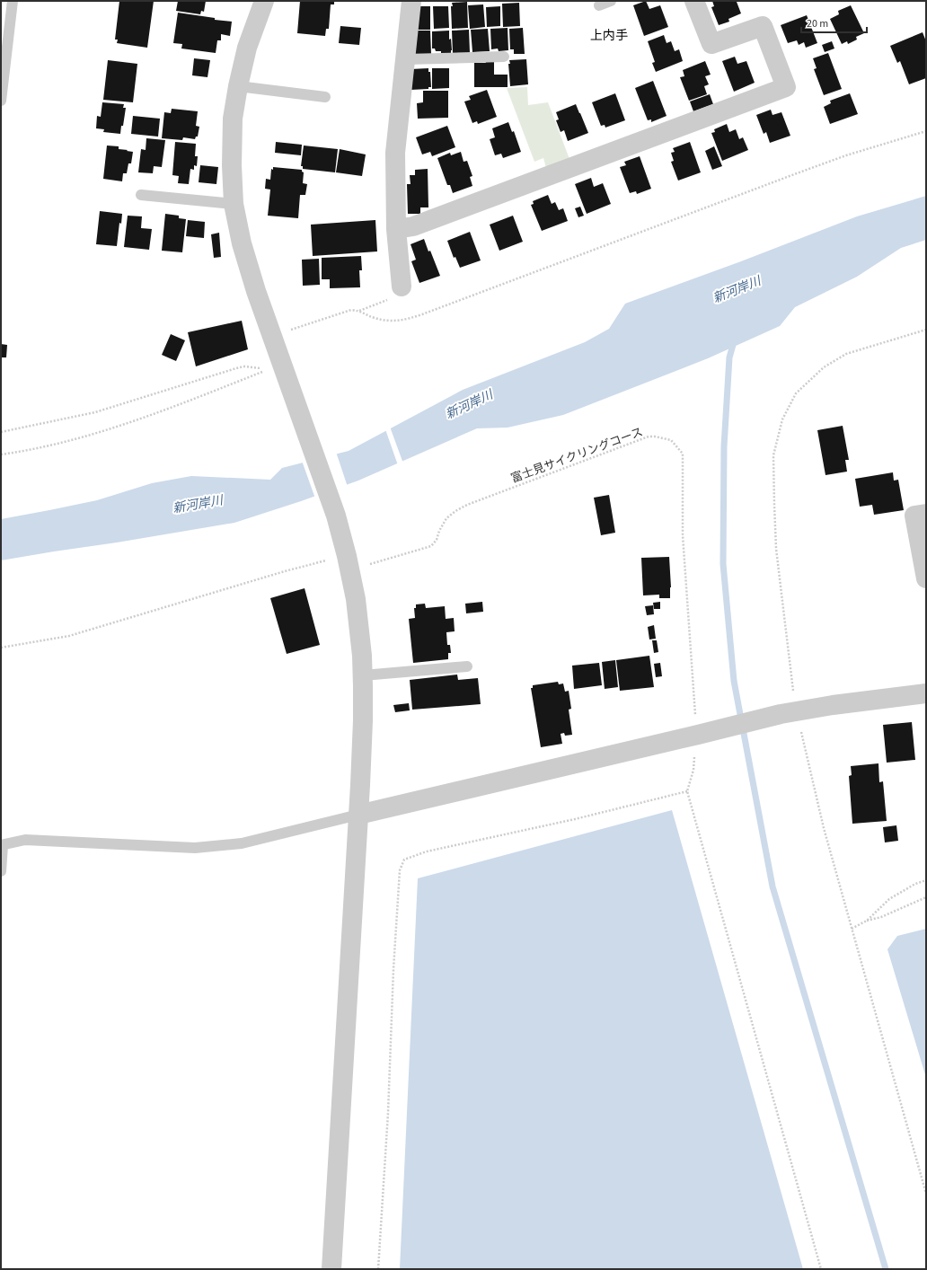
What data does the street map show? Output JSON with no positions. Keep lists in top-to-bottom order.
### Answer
{
  "streets": {
    "path": ["富士見サイクリングコース"]
  },
  "districts": ["上内手"],
  "water": ["新河岸川"],
  "scale_bar": "20 m"
}
